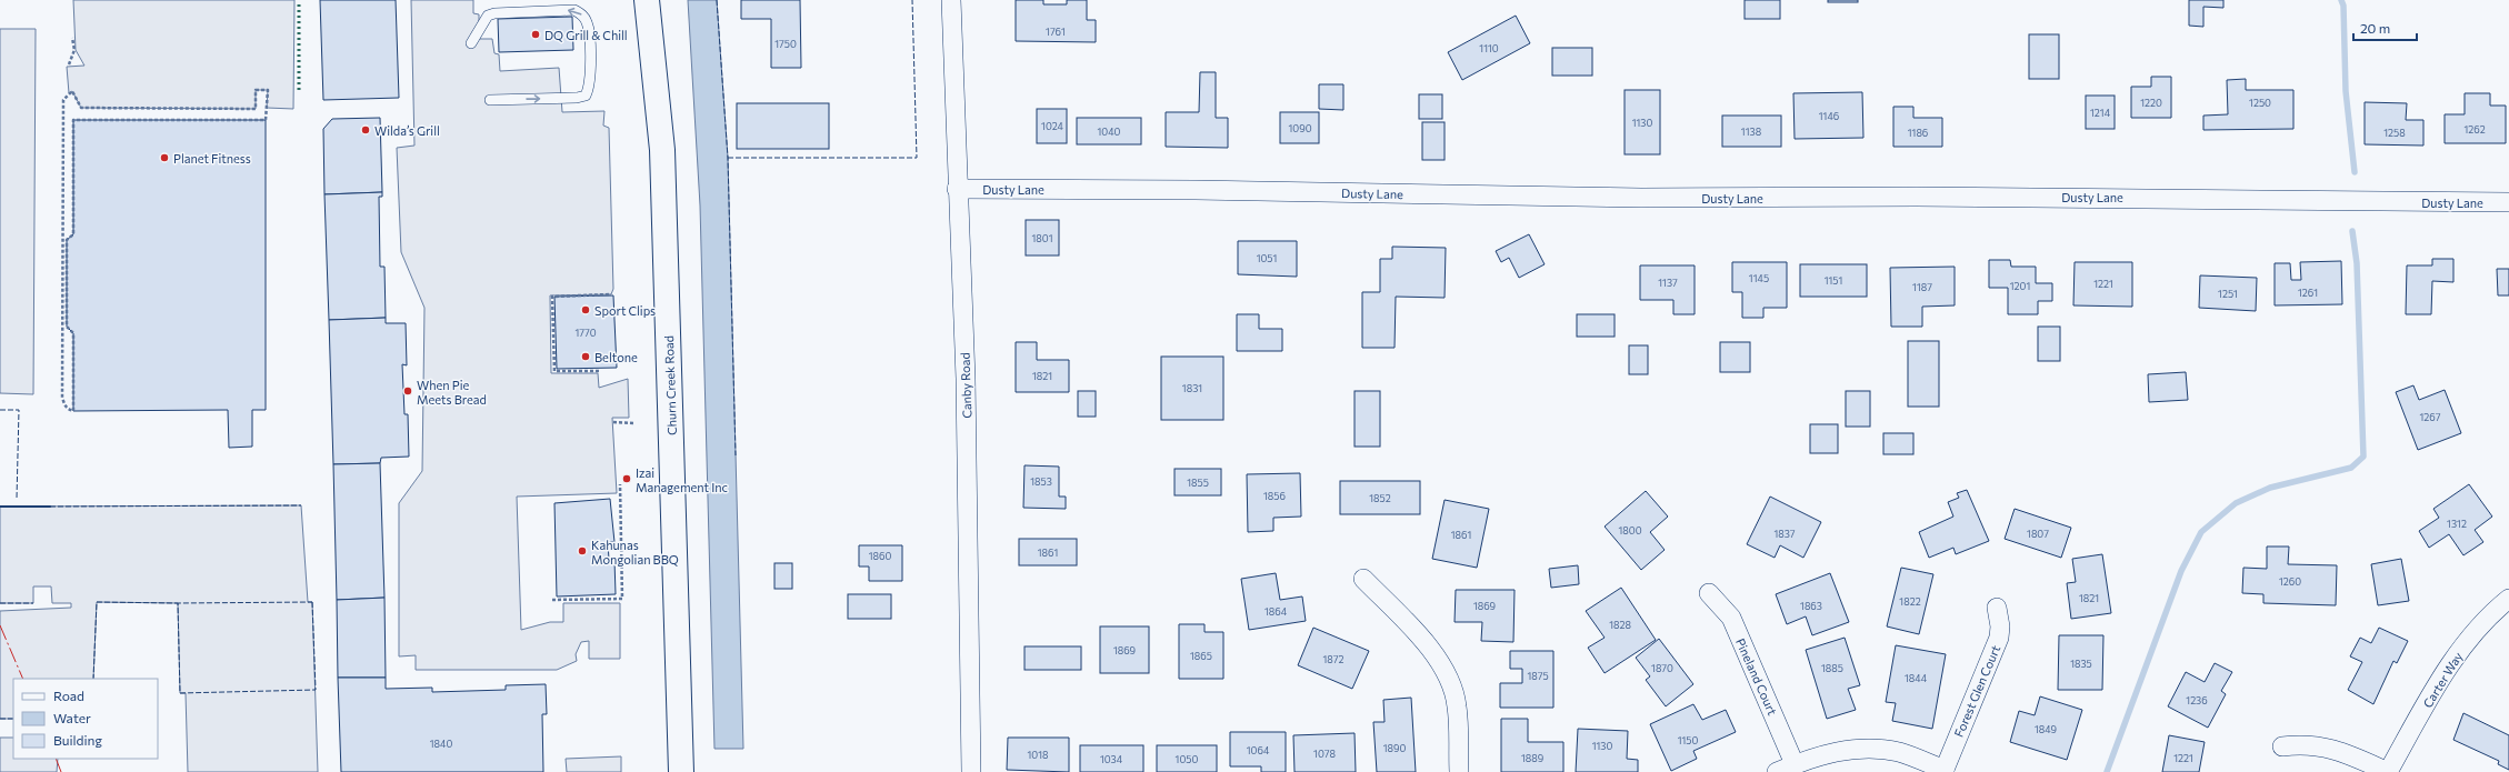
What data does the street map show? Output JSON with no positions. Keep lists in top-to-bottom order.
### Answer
{
  "streets": {
    "main road": ["Churn Creek Road"],
    "street": [
      "Dusty Lane",
      "Canby Road",
      "Pineland Court",
      "Carter Way",
      "Forest Glen Court"
    ]
  },
  "crossings": [
    ["Dusty Lane", "Canby Road"]
  ],
  "places": [
    "DQ Grill & Chill",
    "Wilda’s Grill",
    "Planet Fitness",
    "Sport Clips",
    "Beltone",
    "When Pie Meets Bread",
    "Izai Management Inc",
    "Kahunas Mongolian BBQ"
  ],
  "house_numbers": [
    "1761",
    "1750",
    "1110",
    "1220",
    "1250",
    "1214",
    "1146",
    "1130",
    "1024",
    "1090",
    "1262",
    "1040",
    "1138",
    "1186",
    "1258",
    "1801",
    "1051",
    "1145",
    "1151",
    "1137",
    "1221",
    "1201",
    "1187",
    "1261",
    "1251",
    "1770",
    "1821",
    "1831",
    "1267",
    "1853",
    "1855",
    "1856",
    "1852",
    "1312",
    "1800",
    "1837",
    "1807",
    "1861",
    "1861",
    "1860",
    "1260",
    "1821",
    "1822",
    "1869",
    "1863",
    "1864",
    "1828",
    "1869",
    "1865",
    "1872",
    "1835",
    "1870",
    "1885",
    "1875",
    "1844",
    "1236",
    "1849",
    "1150",
    "1840",
    "1130",
    "1890",
    "1064",
    "1078",
    "1018",
    "1889",
    "1221",
    "1034",
    "1050"
  ],
  "legend": ["Road", "Water", "Building"],
  "scale_bar": "20 m"
}
